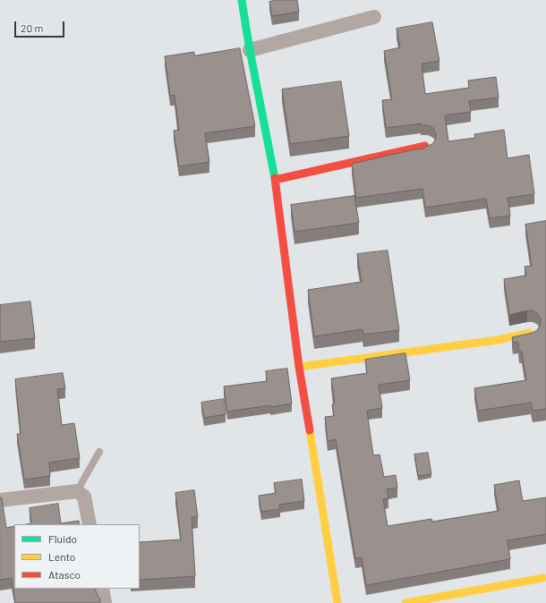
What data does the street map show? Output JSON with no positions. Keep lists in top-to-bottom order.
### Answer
{
  "legend": ["Fluido", "Lento", "Atasco"],
  "scale_bar": "20 m"
}
